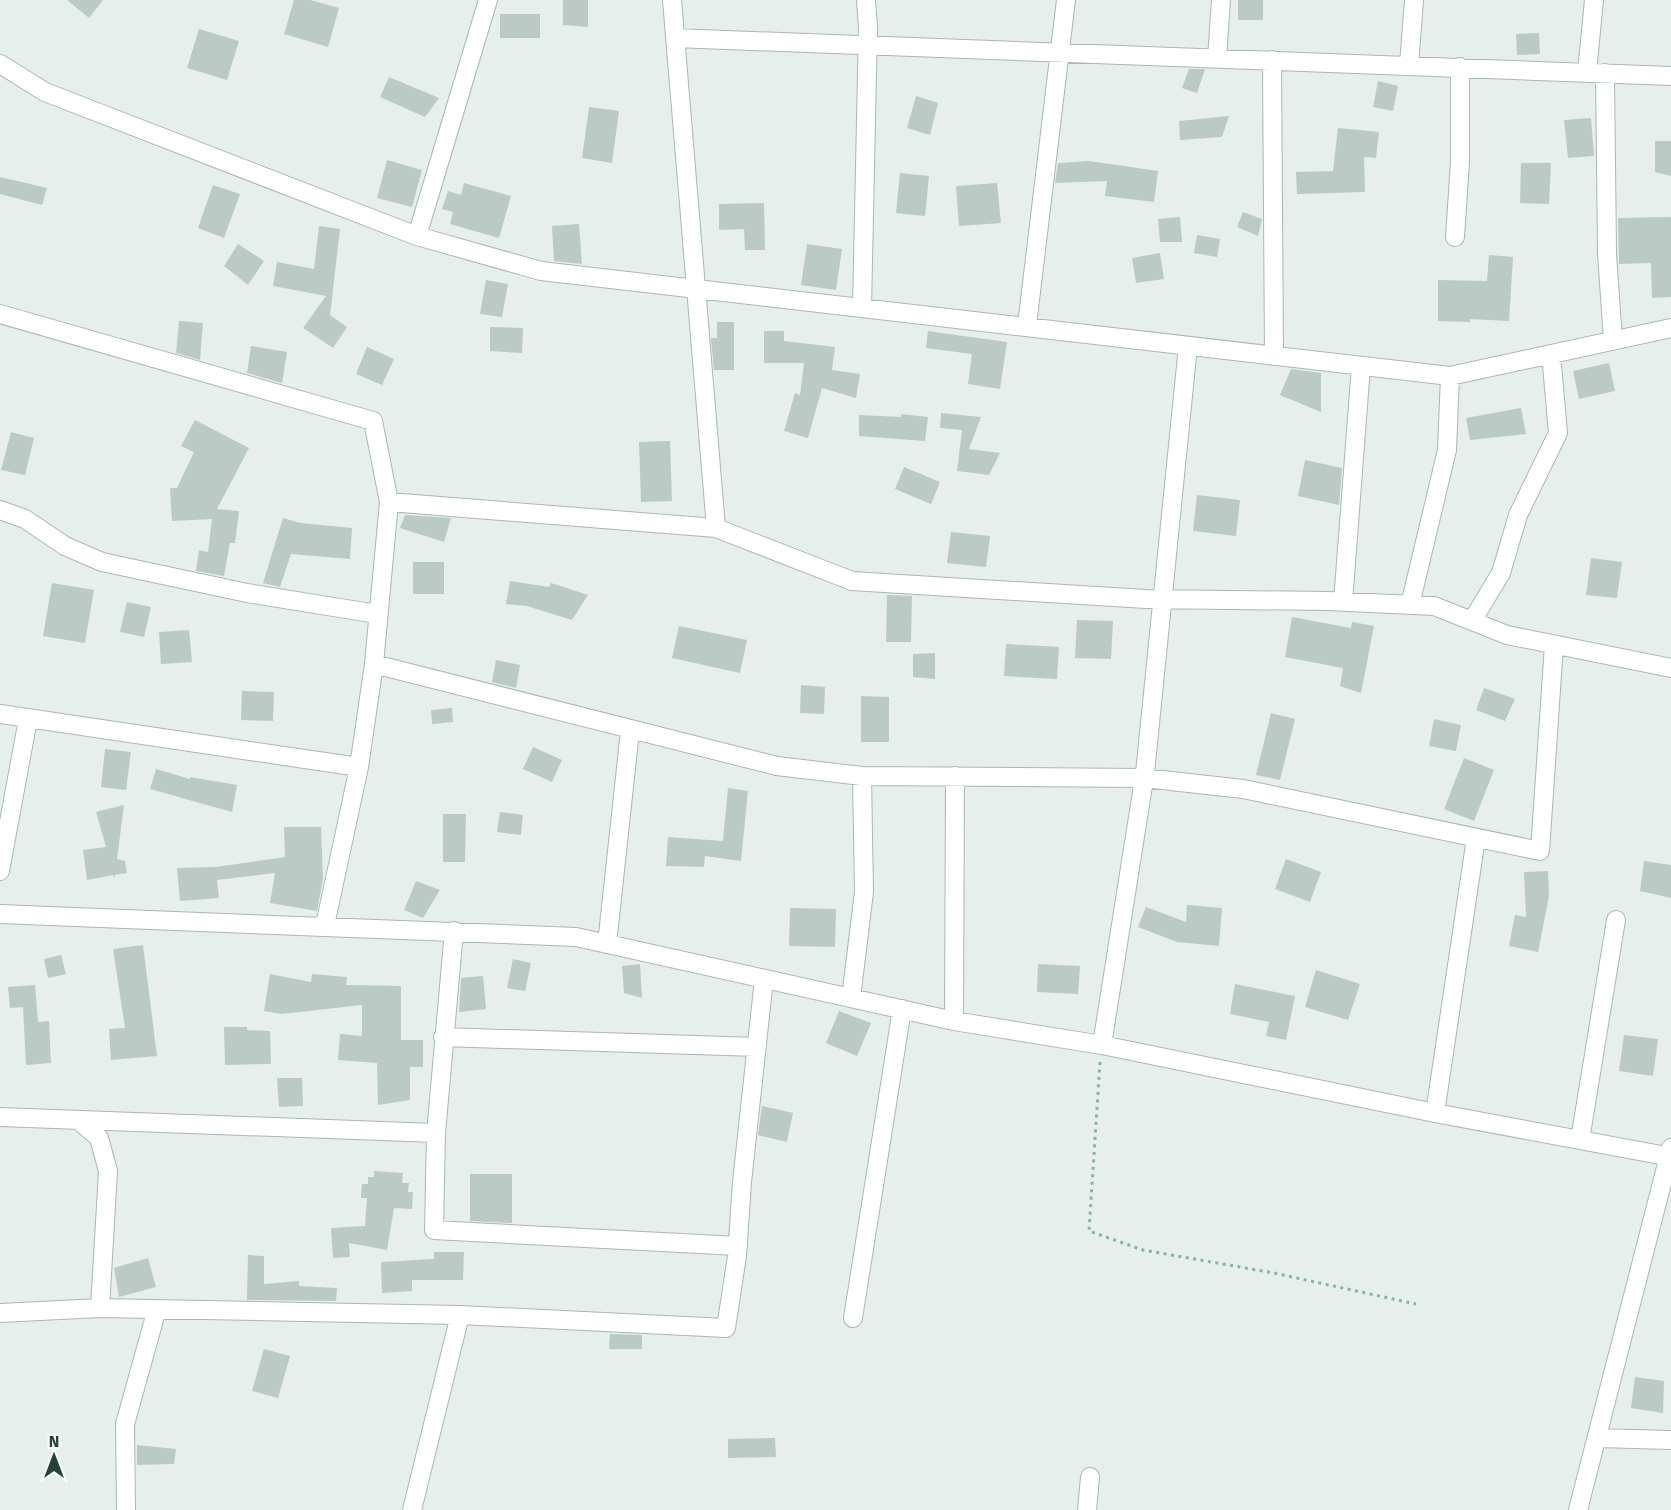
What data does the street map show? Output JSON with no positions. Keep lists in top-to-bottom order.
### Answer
{
  "north": "top"
}
